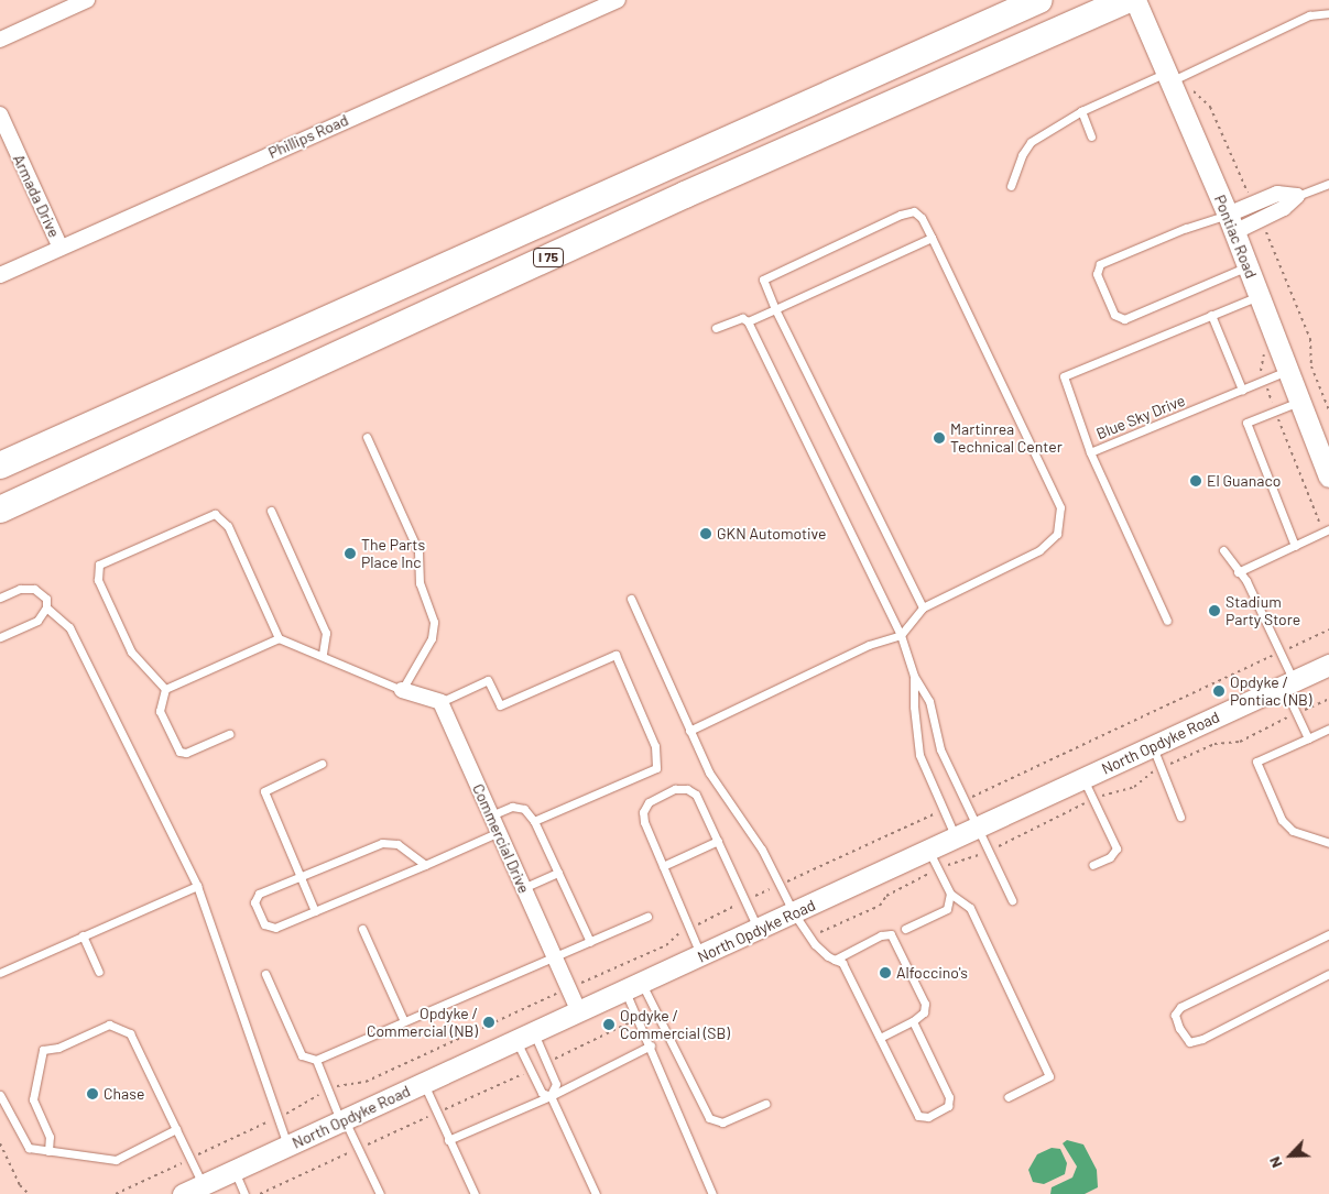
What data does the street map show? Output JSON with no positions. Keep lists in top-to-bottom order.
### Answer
{
  "streets": {
    "highway": ["I 75"],
    "main road": ["Pontiac Road", "North Opdyke Road"],
    "street": ["Phillips Road", "Armada Drive", "Commercial Drive"],
    "lane": ["Blue Sky Drive"]
  },
  "crossings": [
    ["Phillips Road", "Armada Drive"],
    ["Pontiac Road", "Blue Sky Drive"],
    ["North Opdyke Road", "Commercial Drive"]
  ],
  "places": [
    "Martinrea Technical Center",
    "El Guanaco",
    "GKN Automotive",
    "The Parts Place Inc",
    "Stadium Party Store",
    "Opdyke / Pontiac (NB)",
    "Alfoccino's",
    "Opdyke / Commercial (NB)",
    "Opdyke / Commercial (SB)",
    "Chase"
  ],
  "north": "bottom left"
}
